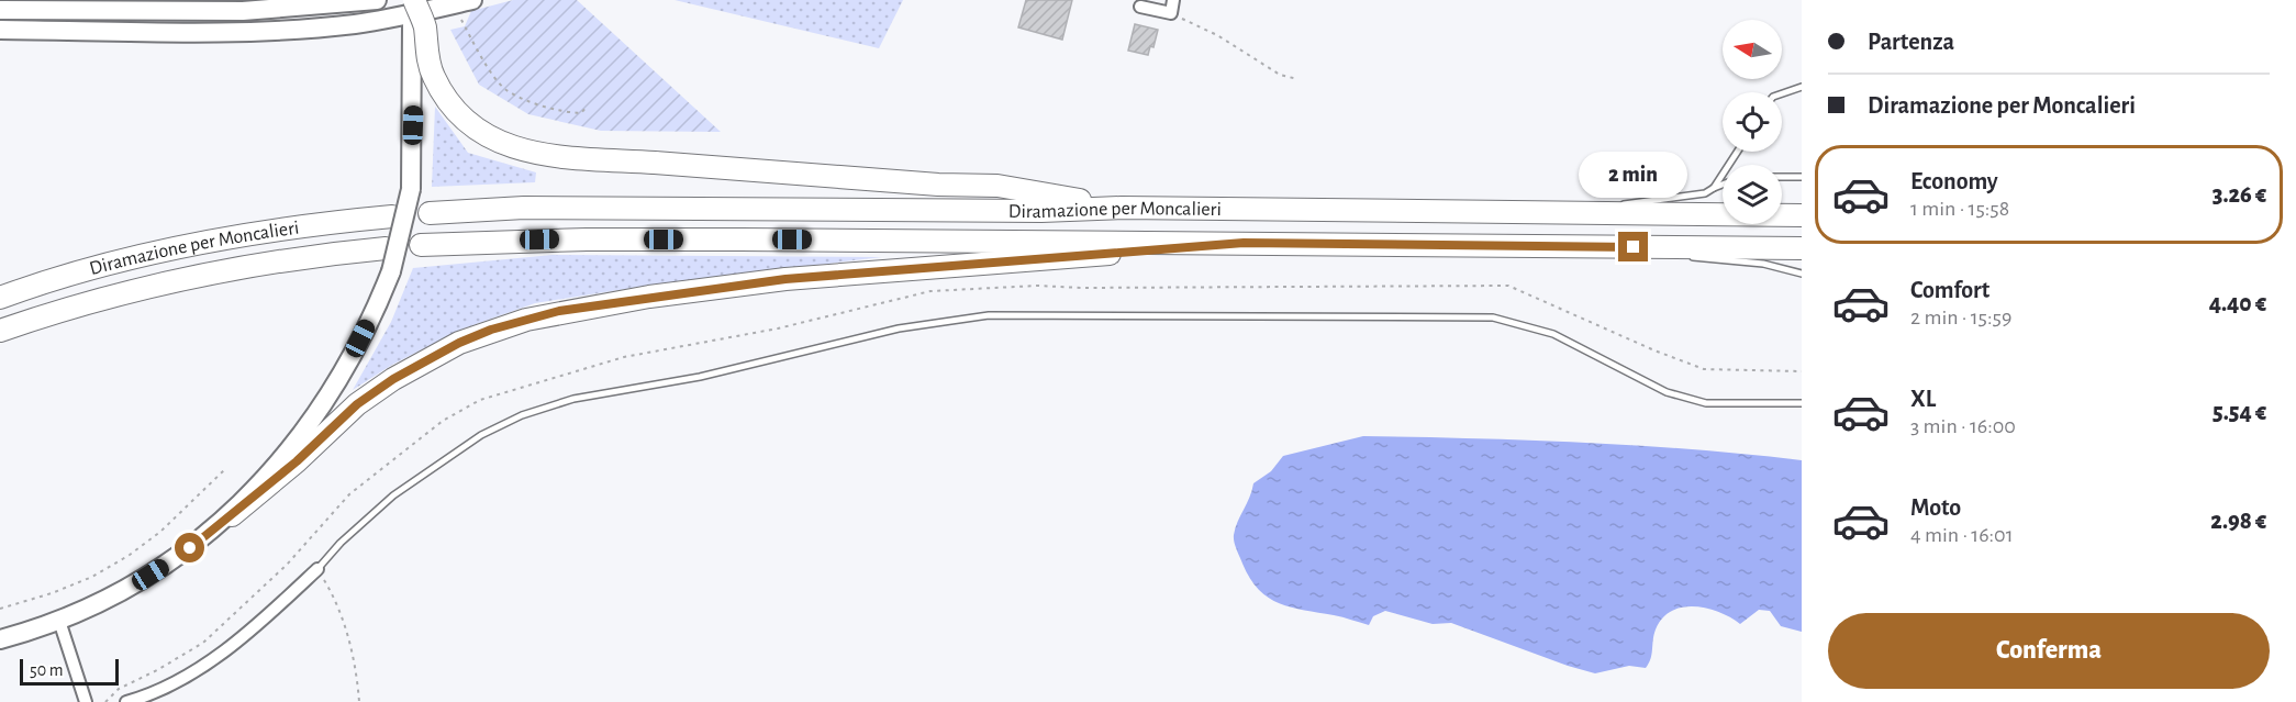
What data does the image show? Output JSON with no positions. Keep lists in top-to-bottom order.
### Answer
{
  "streets": {
    "highway": ["Diramazione per Moncalieri"]
  },
  "scale_bar": "50 m",
  "north": "left",
  "page": {
    "banner": ["Partenza", "Diramazione per Moncalieri"],
    "list": [
      {
        "name": "Economy",
        "note": "1 min · 15:58",
        "value": "3.26 €"
      },
      {
        "name": "Comfort",
        "note": "2 min · 15:59",
        "value": "4.40 €"
      },
      {
        "name": "XL",
        "note": "3 min · 16:00",
        "value": "5.54 €"
      },
      {
        "name": "Moto",
        "note": "4 min · 16:01",
        "value": "2.98 €"
      }
    ],
    "bubble": "2 min",
    "buttons": "Conferma",
    "scale": "50 m"
  }
}
